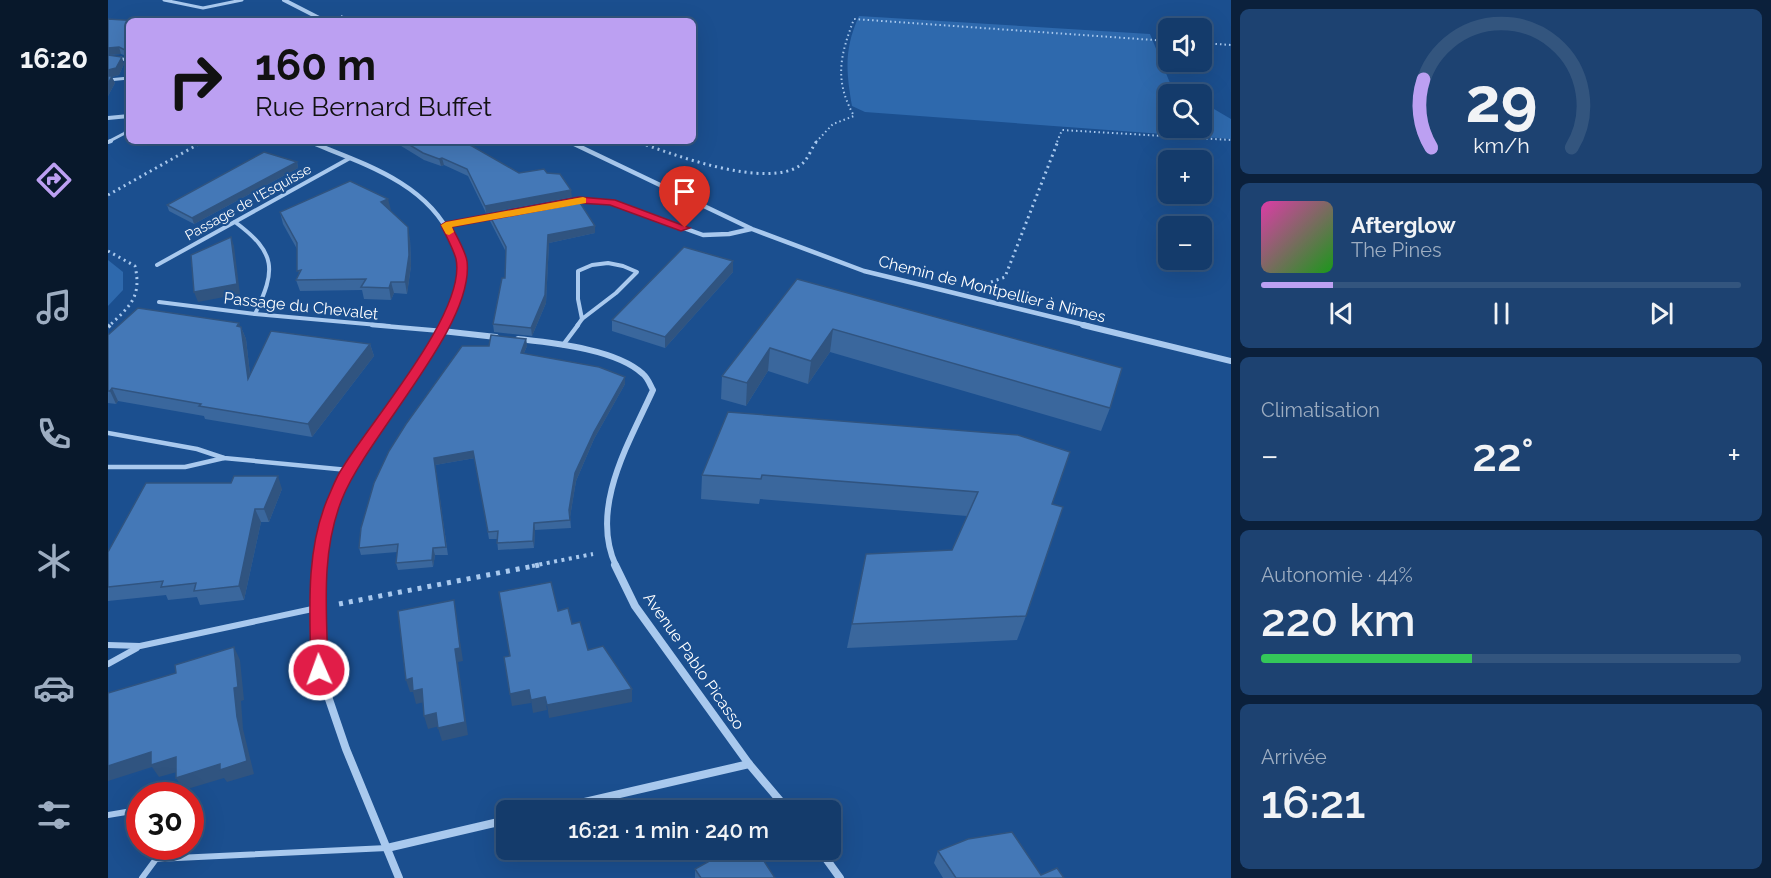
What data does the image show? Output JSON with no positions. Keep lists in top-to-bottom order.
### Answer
{
  "streets": {
    "street": ["Chemin de Montpellier à Nîmes", "Avenue Pablo Picasso"],
    "lane": ["Passage de l'Esquisse", "Passage du Chevalet"]
  },
  "crossings": [
    ["Passage du Chevalet", "Avenue Pablo Picasso"]
  ],
  "page": {
    "tabs": "16:20",
    "map_buttons": ["+", "−"],
    "turn": ["160 m", "Rue Bernard Buffet"],
    "song": ["Afterglow", "The Pines"],
    "tile": [
      "Climatisation",
      ["Autonomie · 44%", "220 km"],
      ["Arrivée", "16:21"]
    ],
    "heat": ["−", "22°", "+"],
    "limit": "30",
    "trip": "16:21 · 1 min · 240 m",
    "gauge": ["29", "km/h"]
  }
}
